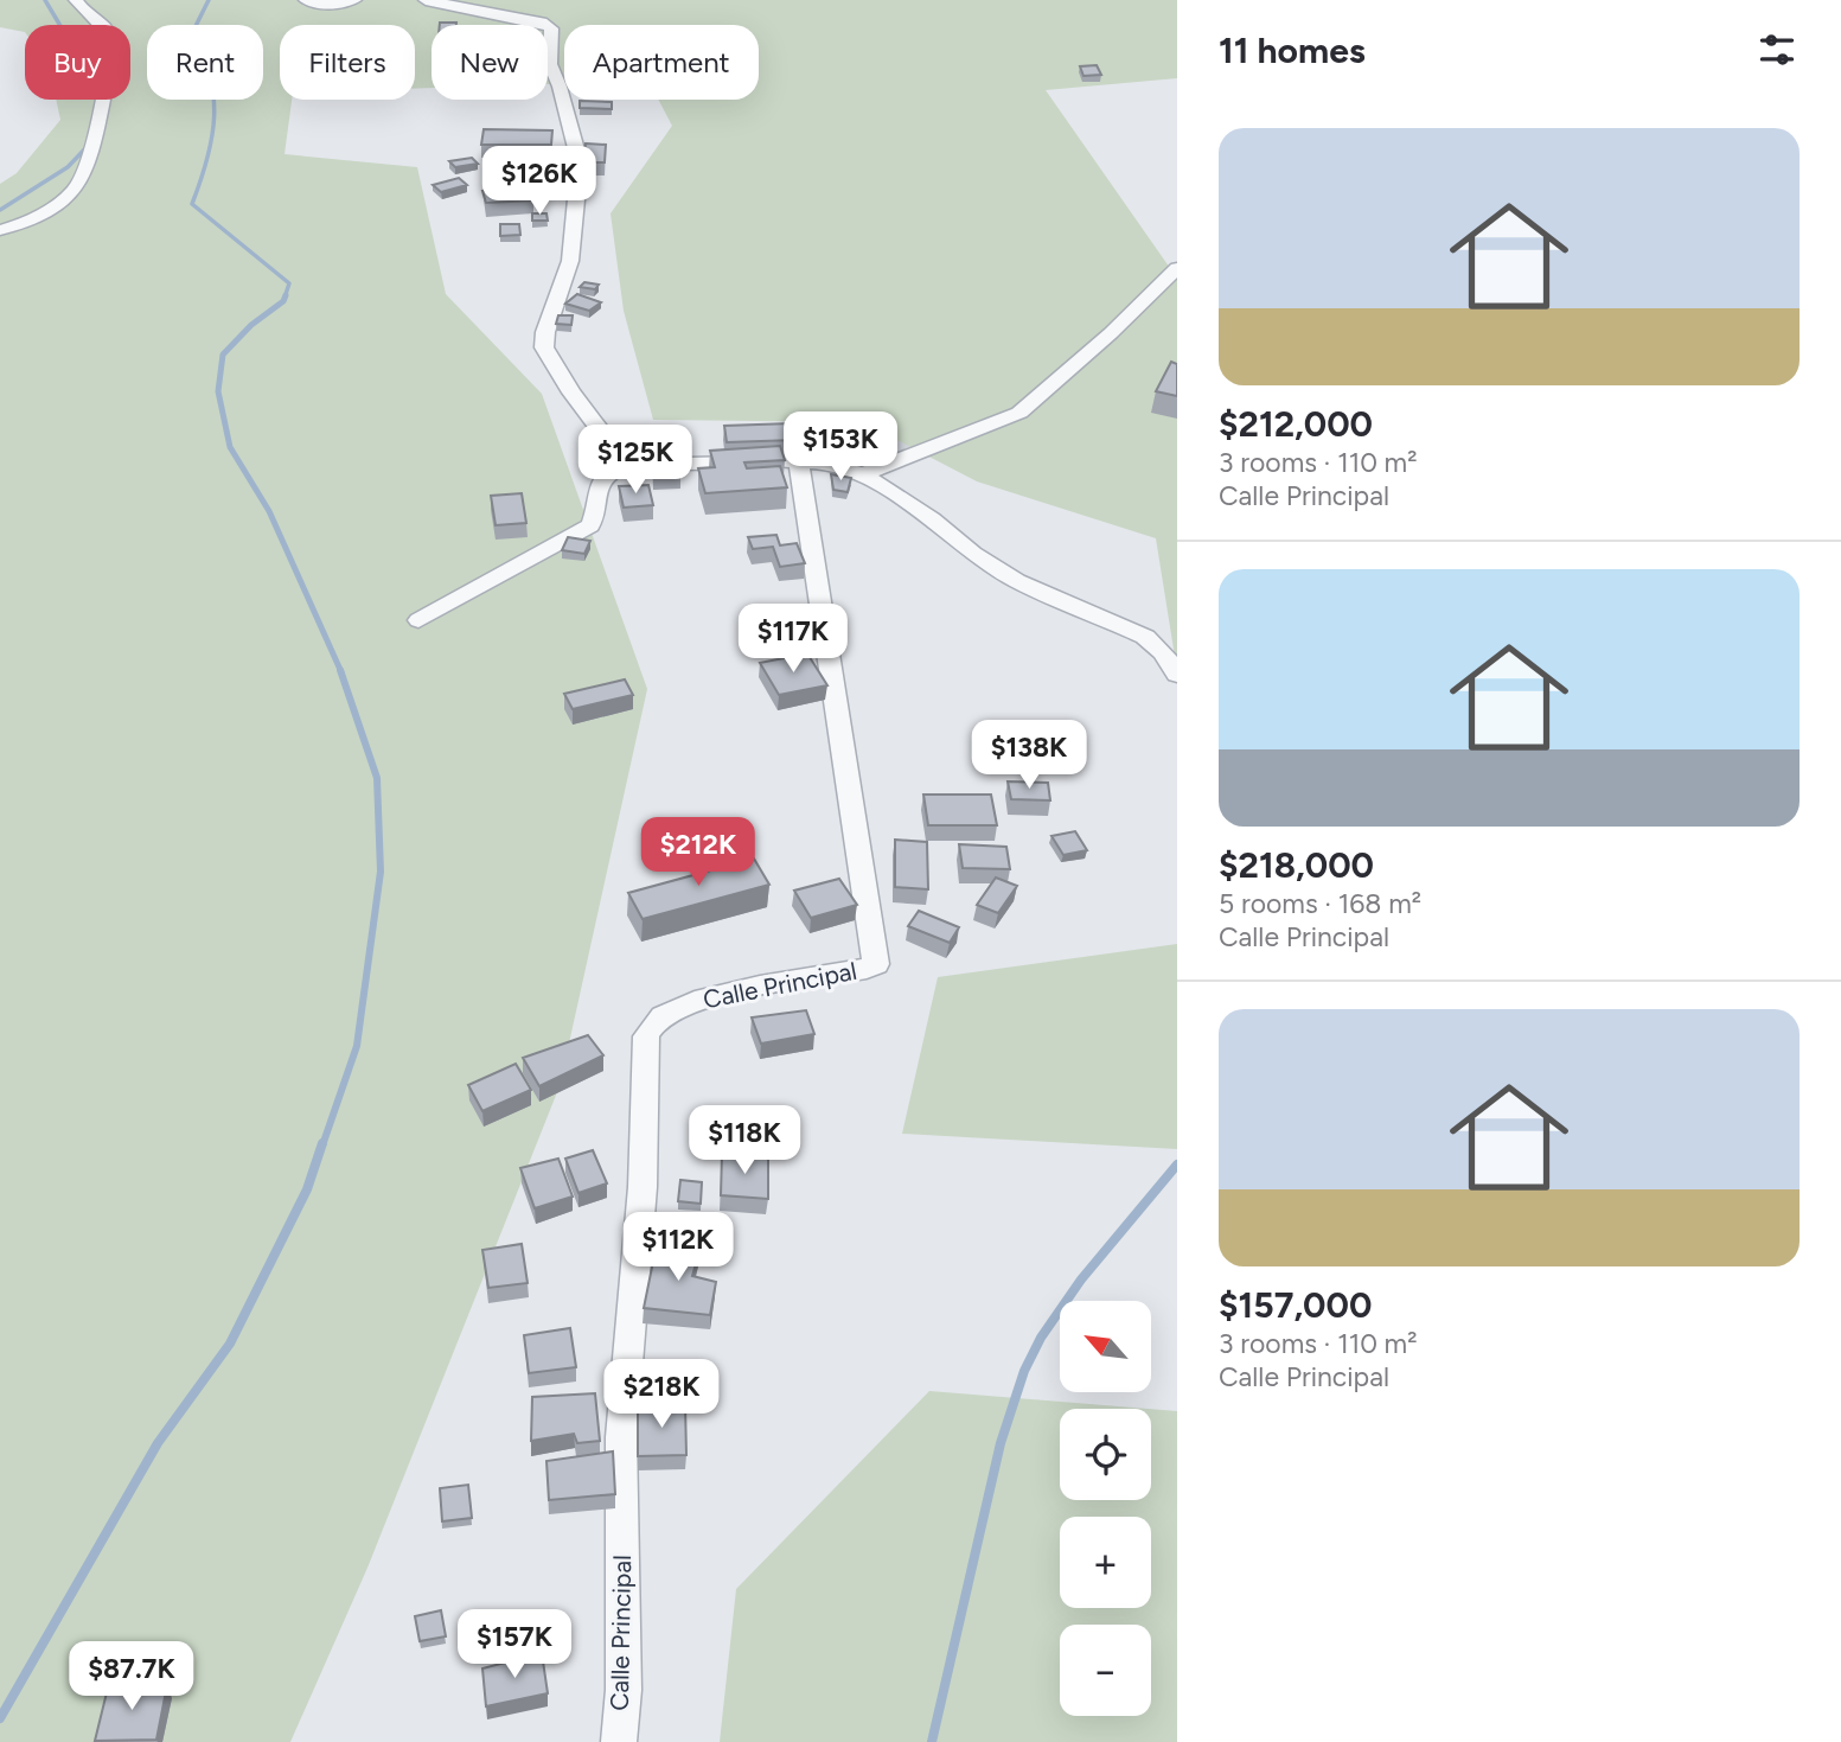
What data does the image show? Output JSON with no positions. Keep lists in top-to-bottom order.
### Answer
{
  "streets": {
    "street": ["Calle Principal"]
  },
  "north": "top left",
  "page": {
    "heading": "11 homes",
    "chip": [
      "Buy",
      "Rent",
      "Filters",
      "New",
      "Apartment"
    ],
    "list": [
      {
        "name": "$212,000",
        "note": "3 rooms · 110 m² · Calle Principal"
      },
      {
        "name": "$218,000",
        "note": "5 rooms · 168 m² · Calle Principal"
      },
      {
        "name": "$157,000",
        "note": "3 rooms · 110 m² · Calle Principal"
      }
    ],
    "price": [
      "$126K",
      "$153K",
      "$125K",
      "$117K",
      "$138K",
      "$212K",
      "$118K",
      "$112K",
      "$218K",
      "$157K",
      "$87.7K"
    ],
    "map_buttons": ["+", "−"]
  }
}
